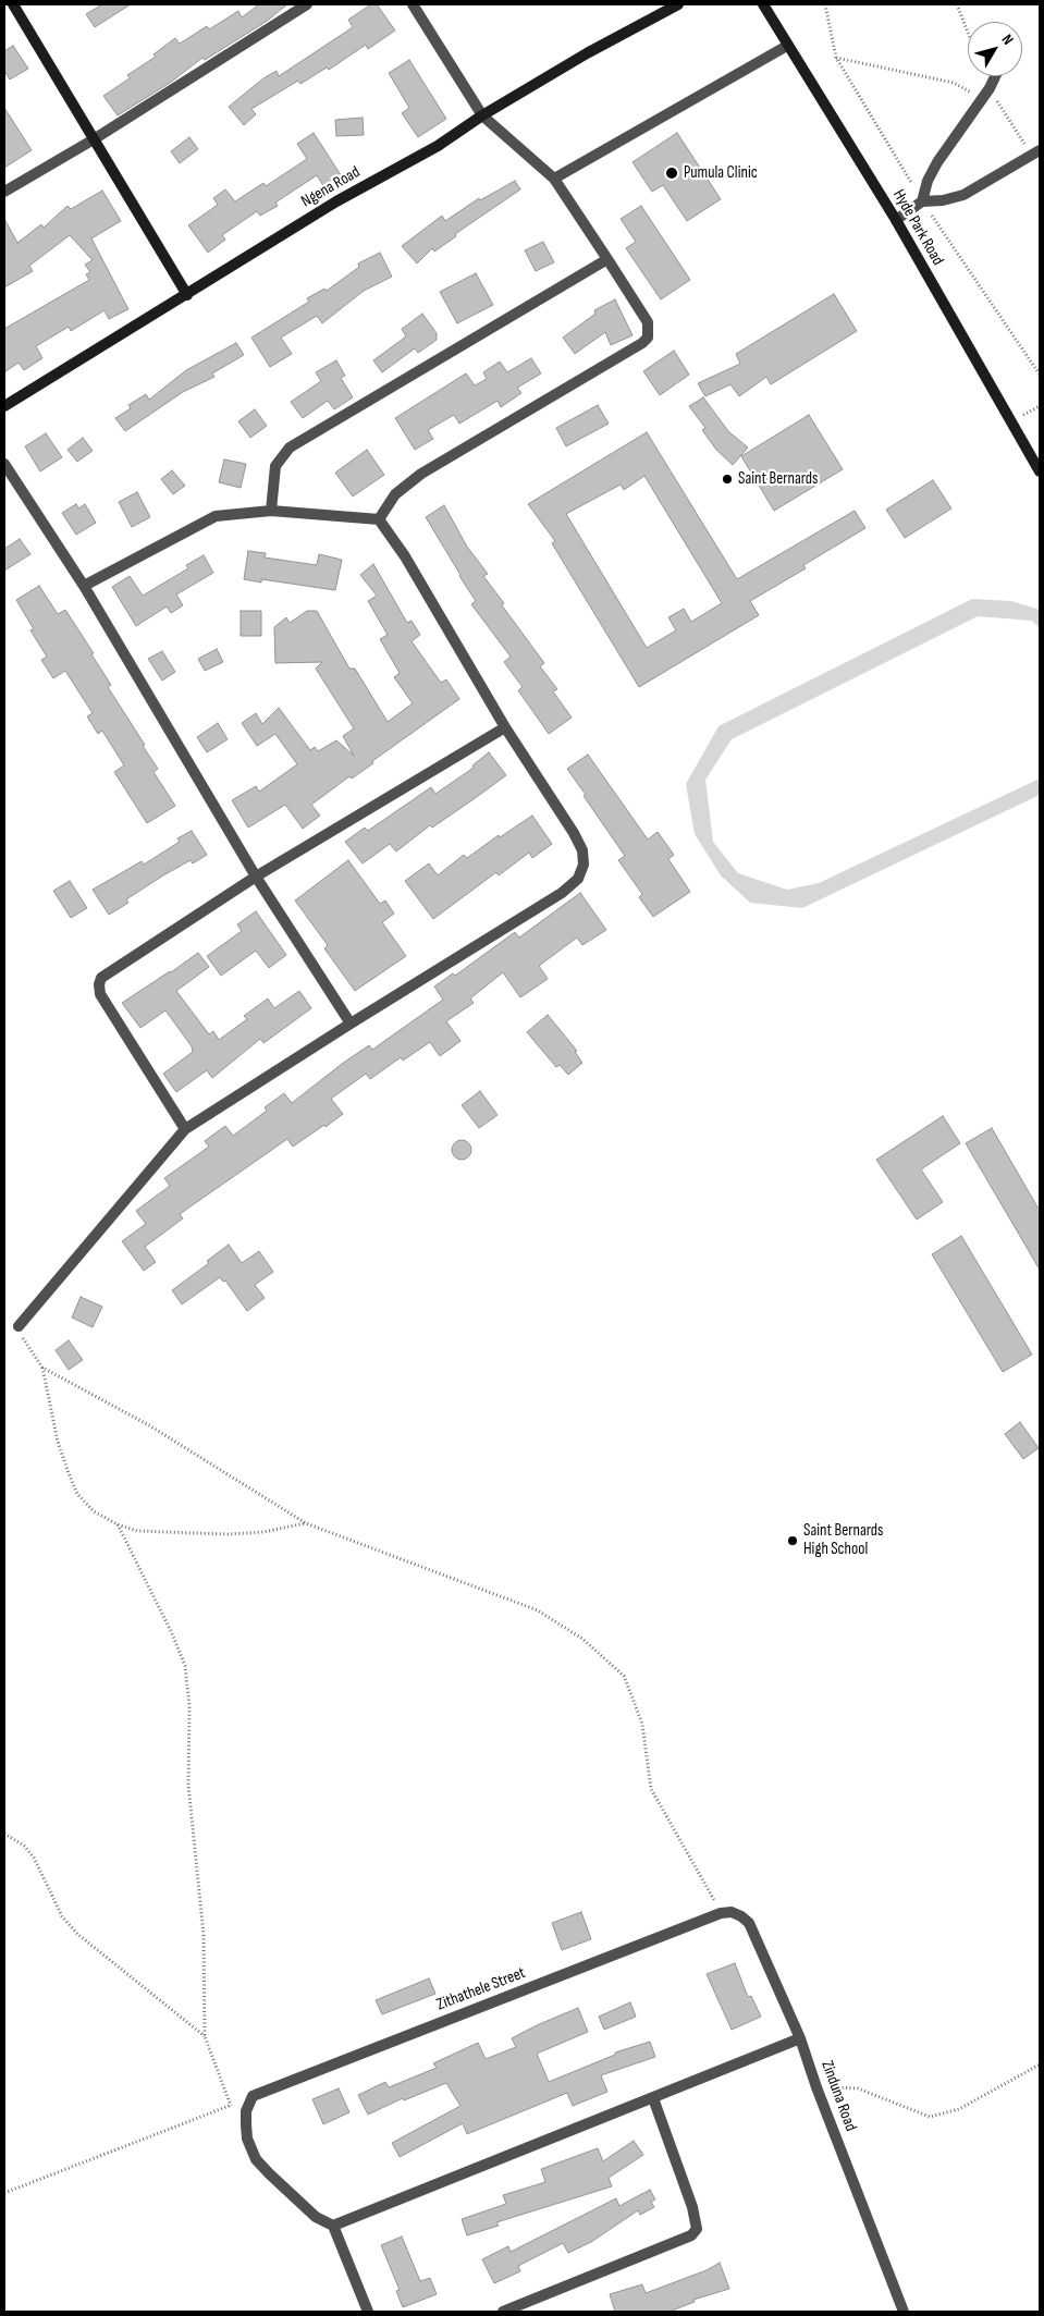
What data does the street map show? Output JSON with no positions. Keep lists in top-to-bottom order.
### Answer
{
  "streets": {
    "street": [
      "Ngena Road",
      "Hyde Park Road",
      "Zithathele Street",
      "Zinduna Road"
    ]
  },
  "crossings": [
    ["Zithathele Street", "Zinduna Road"]
  ],
  "places": ["Pumula Clinic", "Saint Bernards", "Saint Bernards High School"],
  "north": "top right"
}
